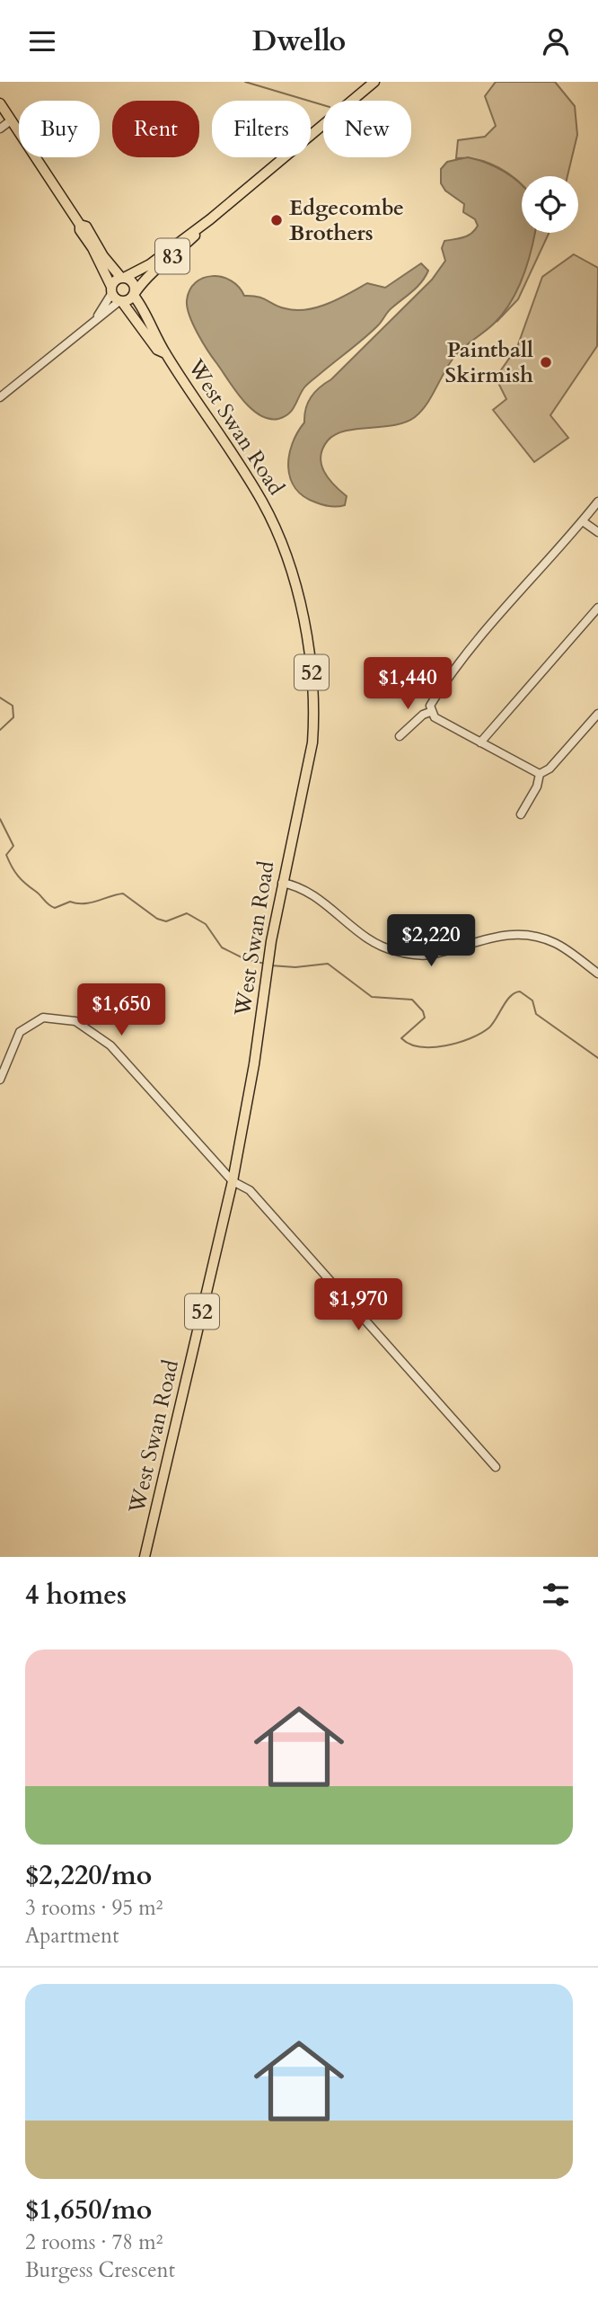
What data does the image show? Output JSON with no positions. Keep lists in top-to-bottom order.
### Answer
{
  "streets": {
    "main road": ["83", "West Swan Road", "52"]
  },
  "crossings": [
    ["83", "West Swan Road"],
    ["83", "52"],
    ["West Swan Road", "52"]
  ],
  "places": ["Edgecombe Brothers", "Paintball Skirmish"],
  "page": {
    "header": "Dwello",
    "chip": [
      "Buy",
      "Rent",
      "Filters",
      "New"
    ],
    "price": [
      "$1,440",
      "$2,220",
      "$1,650",
      "$1,970"
    ],
    "heading": "4 homes",
    "list": [
      {
        "name": "$2,220/mo",
        "note": "3 rooms · 95 m² · Apartment"
      },
      {
        "name": "$1,650/mo",
        "note": "2 rooms · 78 m² · Burgess Crescent"
      }
    ]
  }
}
